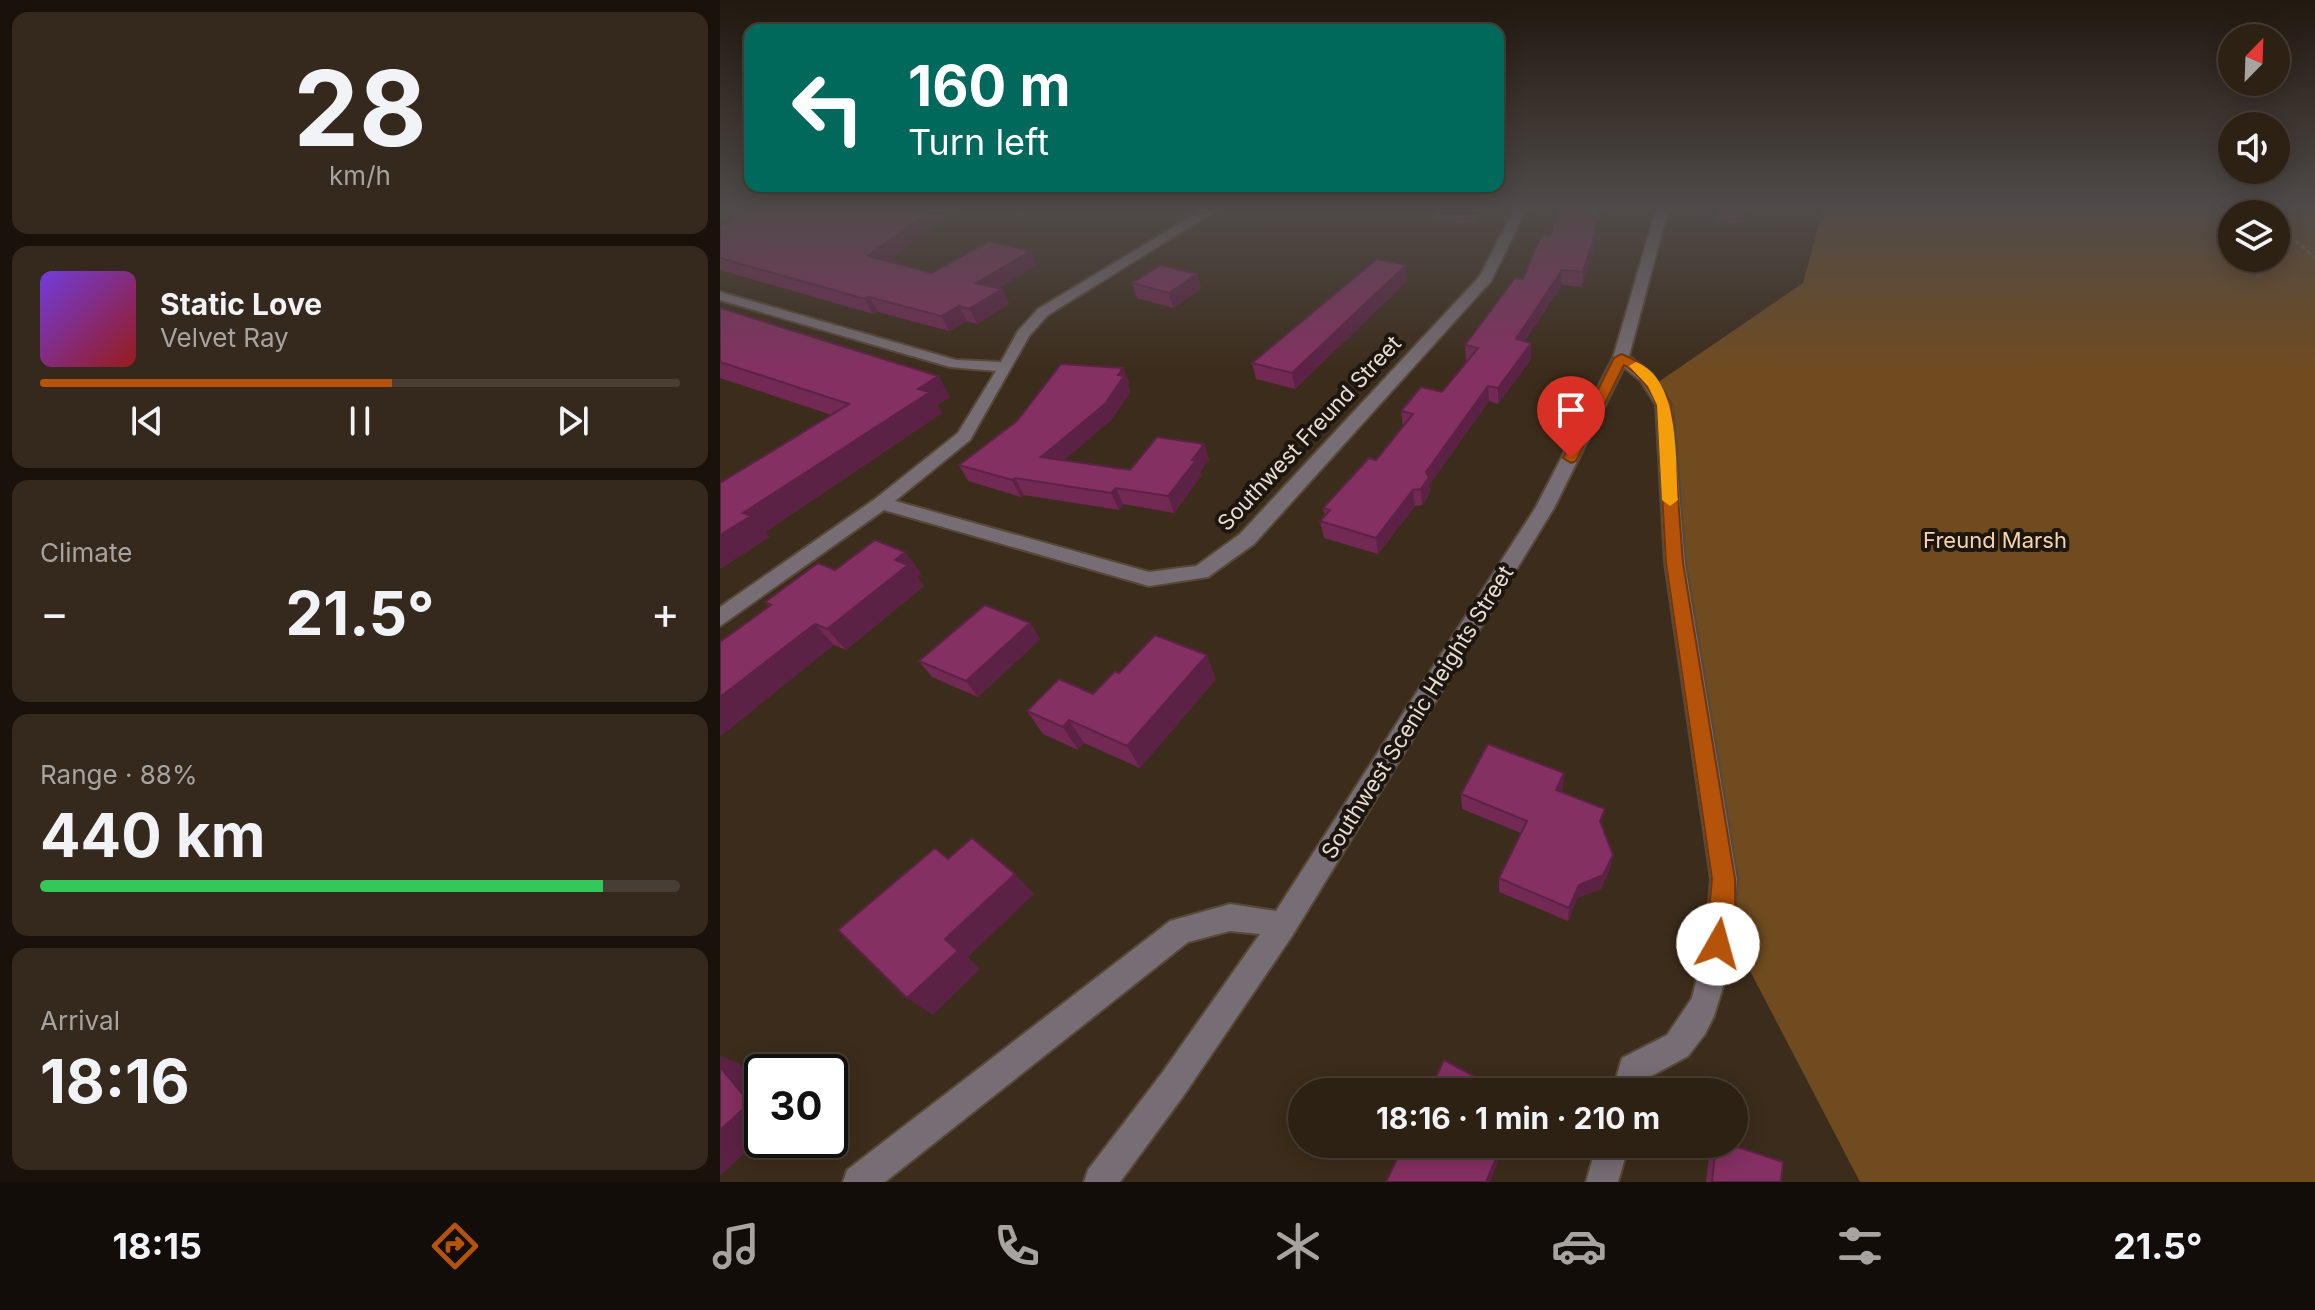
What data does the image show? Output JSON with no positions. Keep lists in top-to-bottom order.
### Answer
{
  "streets": {
    "street": ["Southwest Freund Street", "Southwest Scenic Heights Street"]
  },
  "parks": ["Freund Marsh"],
  "north": "top right",
  "page": {
    "tile": [
      ["28", "km/h"],
      "Climate",
      ["Range · 88%", "440 km"],
      ["Arrival", "18:16"]
    ],
    "turn": ["160 m", "Turn left"],
    "song": ["Static Love", "Velvet Ray"],
    "heat": ["−", "21.5°", "+"],
    "limit": "30",
    "trip": "18:16 · 1 min · 210 m",
    "tabs": ["18:15", "21.5°"]
  }
}
